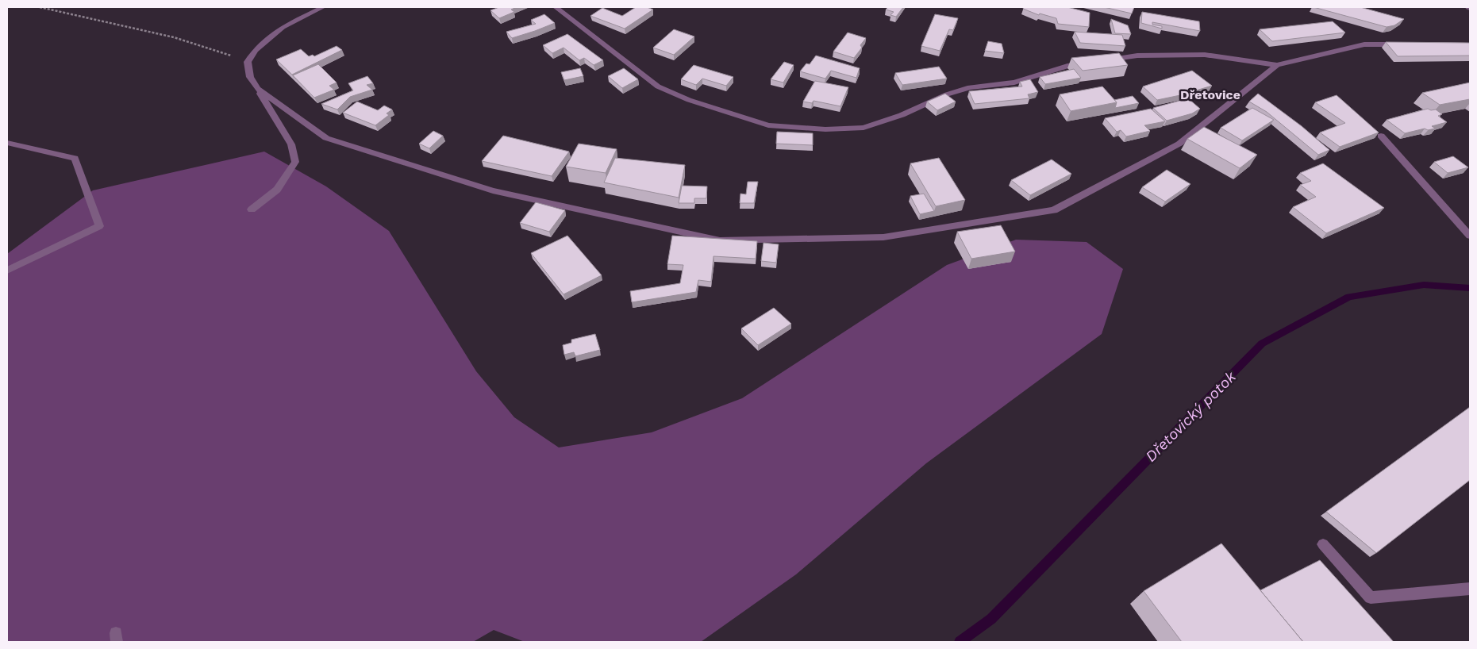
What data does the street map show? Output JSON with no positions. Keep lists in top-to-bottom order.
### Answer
{
  "districts": ["Dřetovice"],
  "water": ["Dřetovický potok"]
}
